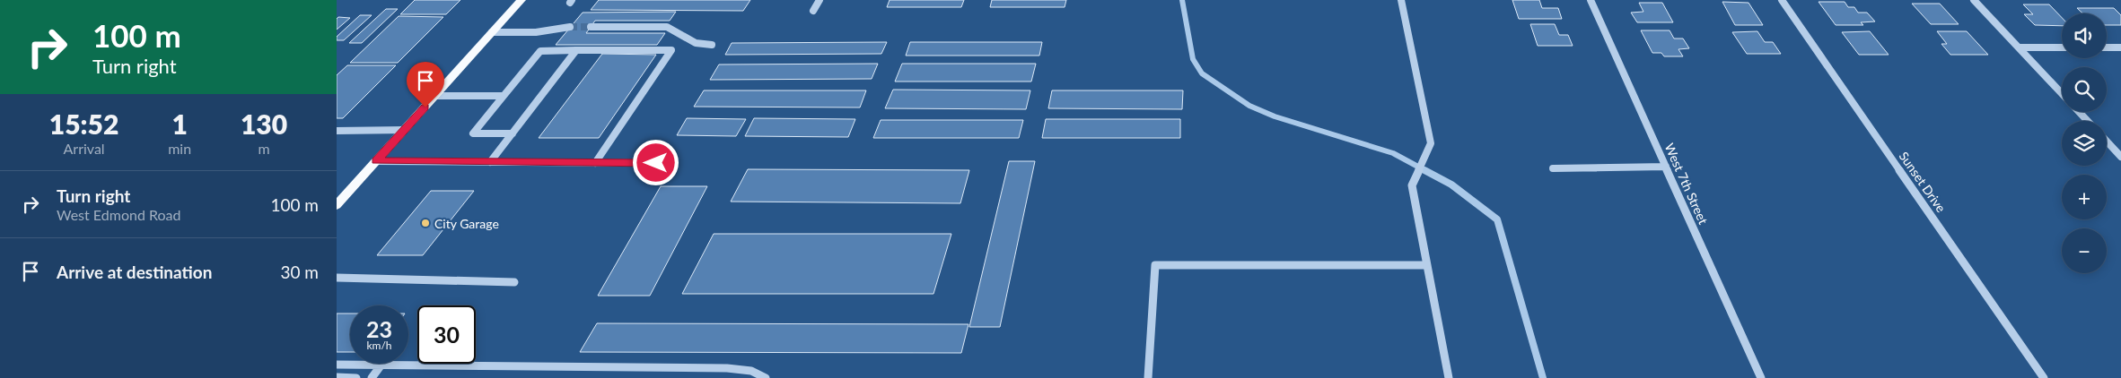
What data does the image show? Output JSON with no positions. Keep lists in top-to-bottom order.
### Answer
{
  "streets": {
    "street": ["Sunset Drive", "West 7th Street"]
  },
  "places": ["City Garage"],
  "page": {
    "turn": ["100 m", "Turn right"],
    "map_buttons": ["+", "−"],
    "eta": [
      "15:52",
      "Arrival",
      "1",
      "min",
      "130",
      "m"
    ],
    "list": [
      {
        "name": "Turn right",
        "note": "West Edmond Road",
        "value": "100 m"
      },
      {
        "name": "Arrive at destination",
        "value": "30 m"
      }
    ],
    "speed": "23 km/h",
    "limit": "30"
  }
}
